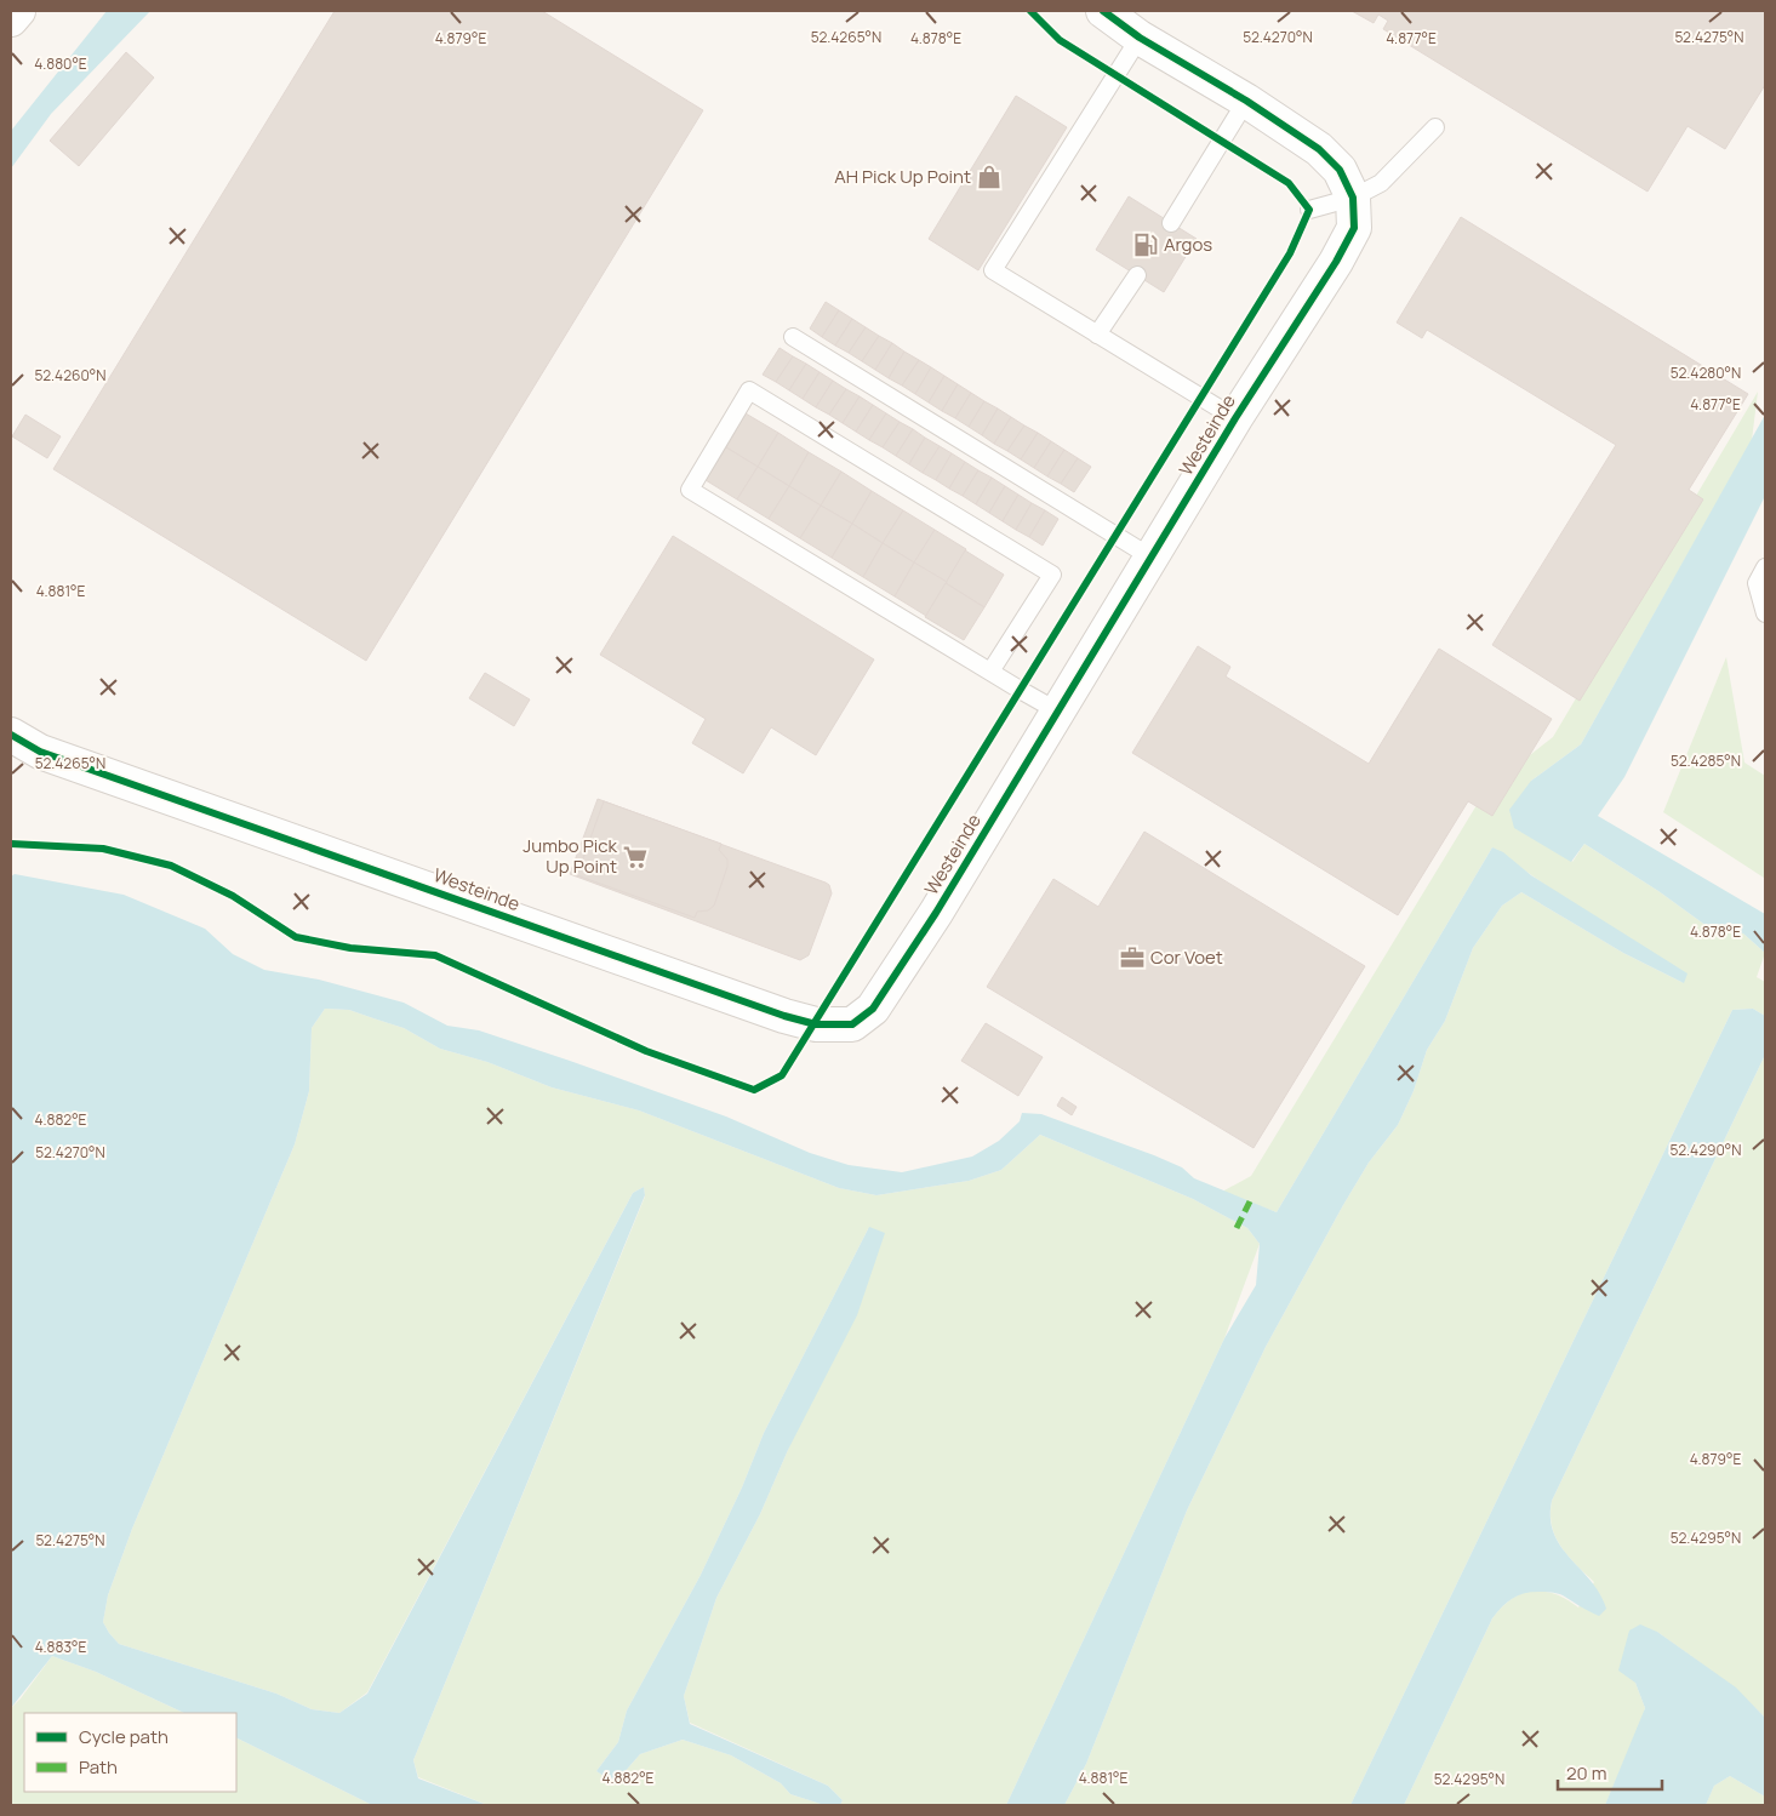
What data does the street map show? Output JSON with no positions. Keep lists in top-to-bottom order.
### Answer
{
  "streets": {
    "street": ["Westeinde"]
  },
  "places": {
    "shop": ["AH Pick Up Point"],
    "fuel station": ["Argos"],
    "supermarket": ["Jumbo Pick Up Point"],
    "office": ["Cor Voet"]
  },
  "legend": ["Cycle path", "Path"],
  "scale_bar": "20 m",
  "coordinates": [
    "52.4265°N",
    "52.4270°N",
    "52.4275°N",
    "4.879°E",
    "4.878°E",
    "4.877°E",
    "4.880°E",
    "52.4280°N",
    "52.4260°N",
    "4.881°E",
    "52.4285°N",
    "4.882°E",
    "52.4290°N",
    "52.4295°N",
    "4.883°E"
  ]
}
